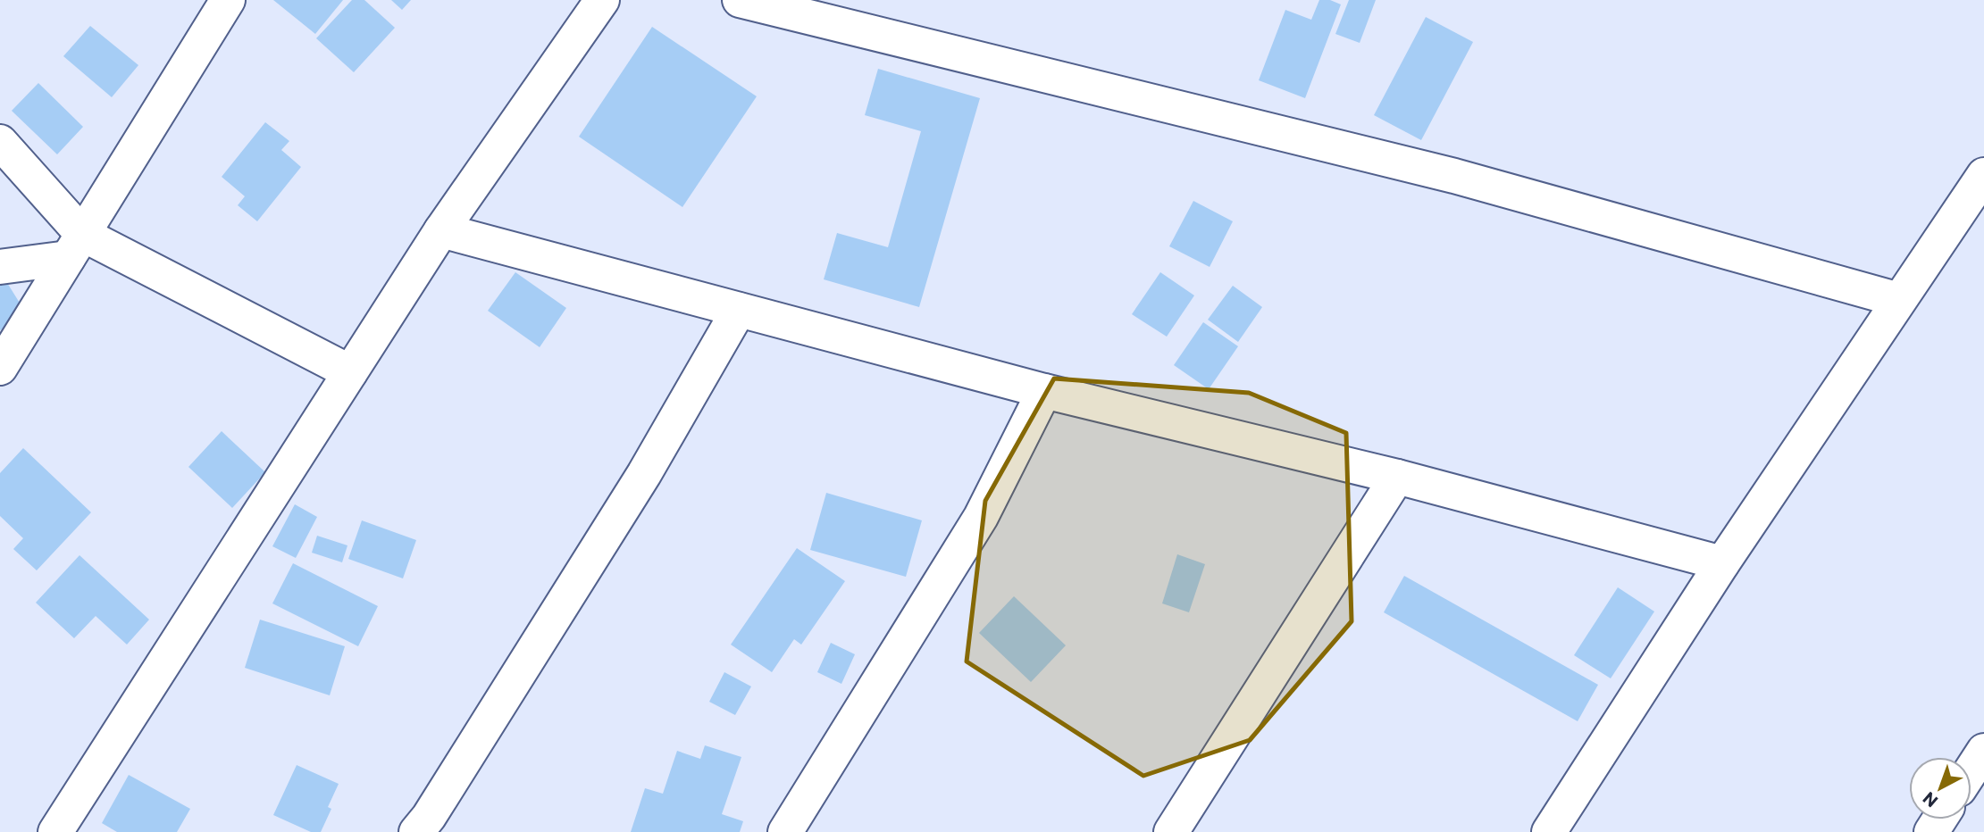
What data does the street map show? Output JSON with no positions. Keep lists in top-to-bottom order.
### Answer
{
  "north": "bottom left"
}
